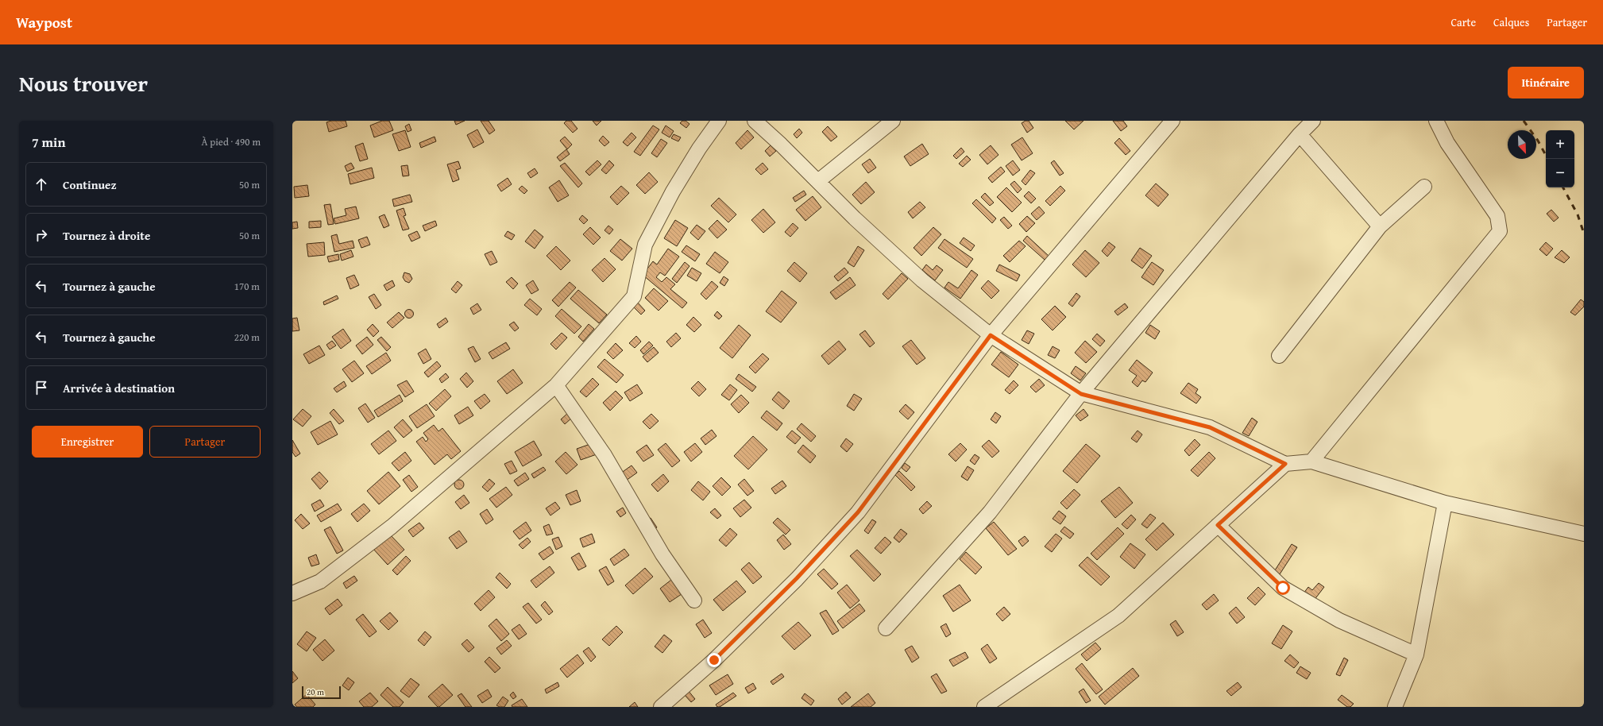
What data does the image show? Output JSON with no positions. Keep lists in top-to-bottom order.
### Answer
{
  "scale_bar": "20 m",
  "north": "bottom right",
  "page": {
    "header": "Waypost",
    "nav": ["Carte", "Calques", "Partager"],
    "title": "Nous trouver",
    "buttons": [
      "Itinéraire",
      ["Enregistrer", "Partager"]
    ],
    "heading": ["7 min", "À pied · 490 m"],
    "map_buttons": ["+", "−"],
    "list": [
      ["Continuez", "50 m"],
      ["Tournez à droite", "50 m"],
      ["Tournez à gauche", "170 m"],
      ["Tournez à gauche", "220 m"],
      "Arrivée à destination"
    ],
    "scale": "20 m"
  }
}
